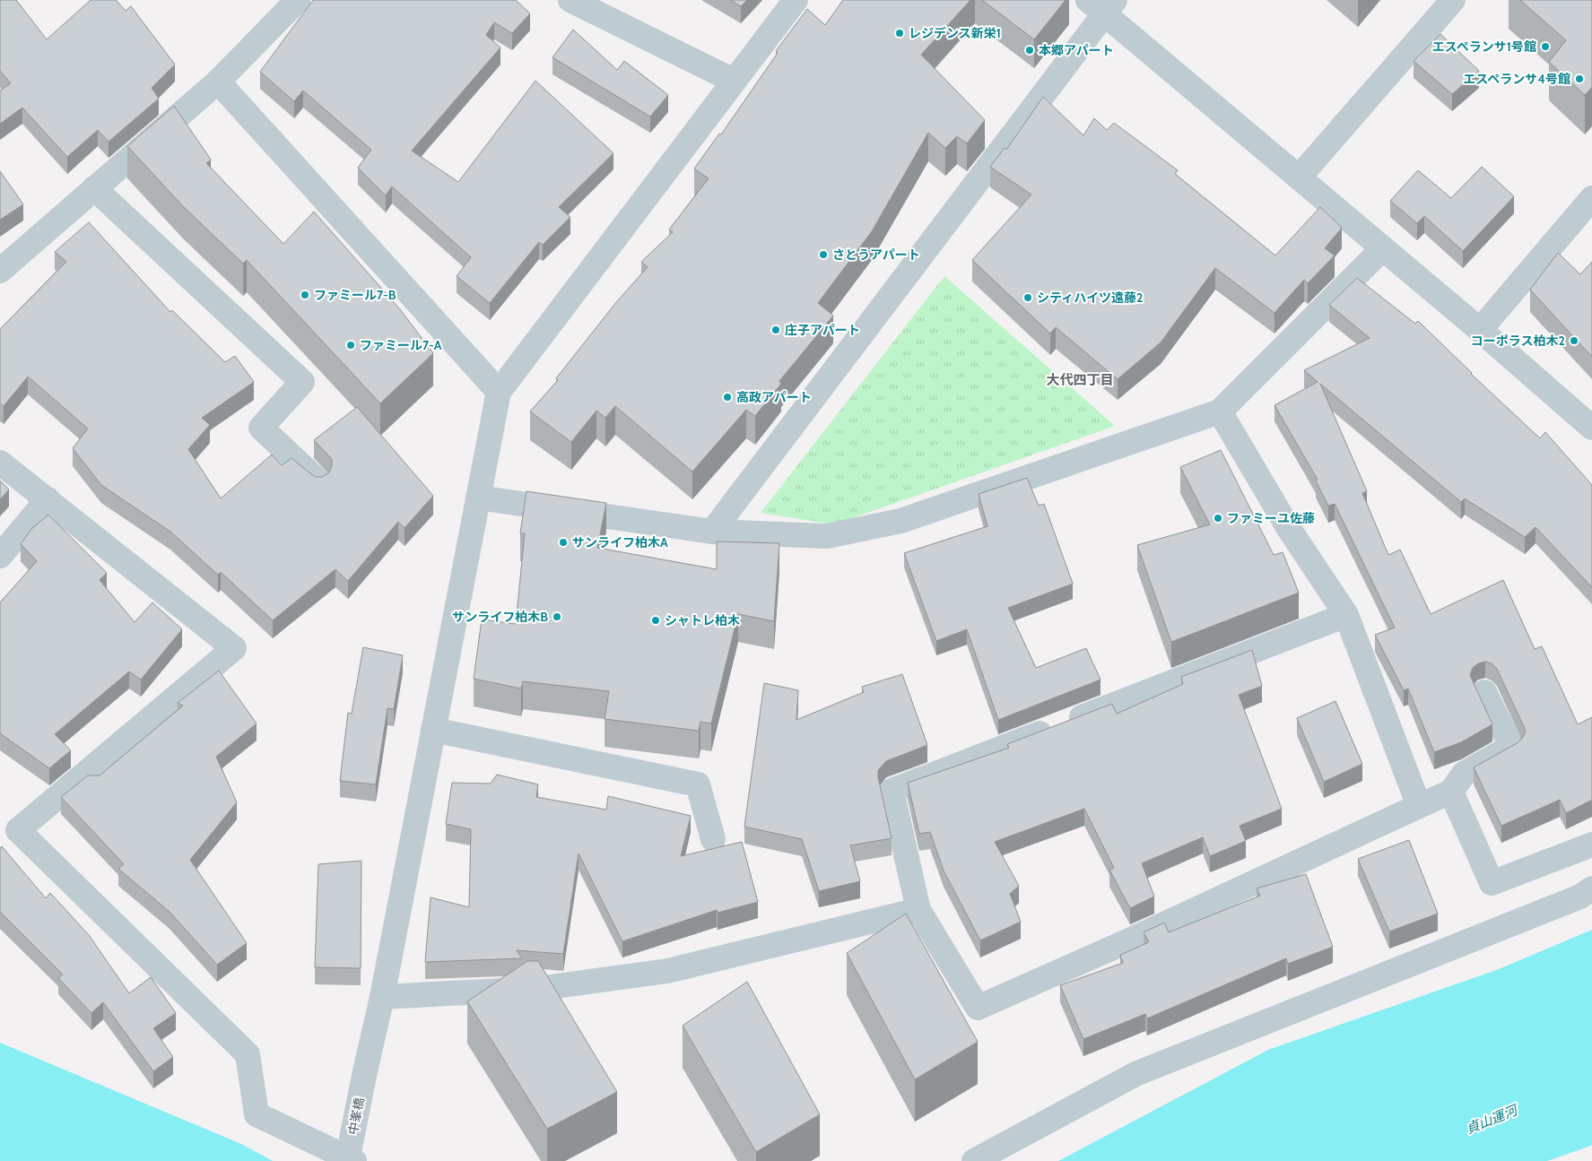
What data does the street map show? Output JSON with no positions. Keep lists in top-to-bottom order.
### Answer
{
  "streets": {
    "street": ["中峯橋"]
  },
  "districts": ["大代四丁目"],
  "water": ["貞山運河"],
  "places": [
    "レジデンス新栄1",
    "エスペランサ1号館",
    "本郷アパート",
    "エスペランサ4号館",
    "さとうアパート",
    "ファミール7-B",
    "シティハイツ遠藤2",
    "庄子アパート",
    "コーポラス柏木2",
    "ファミール7-A",
    "高政アパート",
    "ファミーユ佐藤",
    "サンライフ柏木A",
    "サンライフ柏木B",
    "シャトレ柏木"
  ]
}
